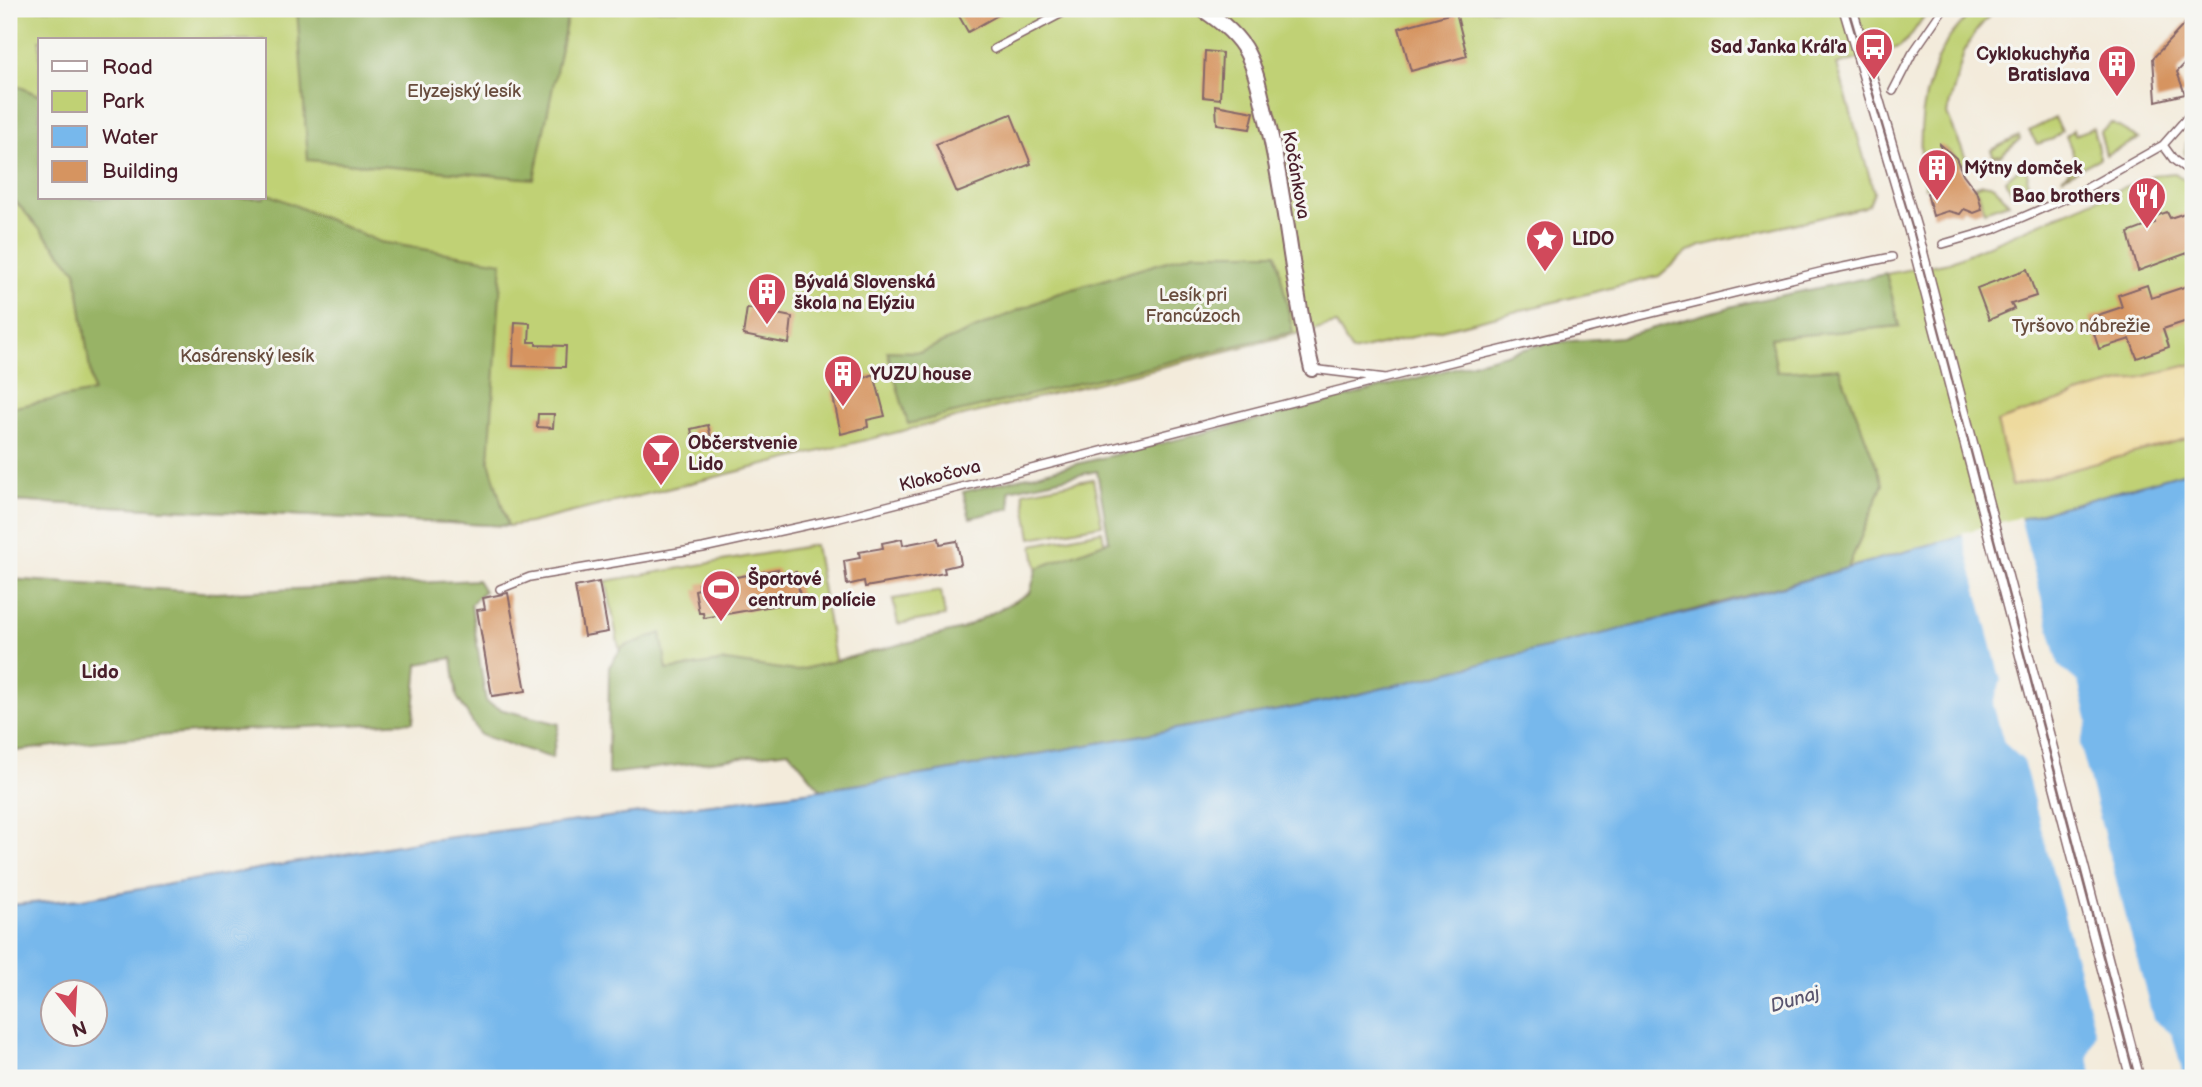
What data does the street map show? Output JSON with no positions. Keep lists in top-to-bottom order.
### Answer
{
  "streets": {
    "street": ["Kočánkova"],
    "lane": ["Klokočova"]
  },
  "districts": ["Lido"],
  "water": ["Dunaj"],
  "parks": [
    "Elyzejský lesík",
    "Lesík pri Francúzoch",
    "Tyršovo nábrežie",
    "Kasárenský lesík"
  ],
  "places": {
    "bus stop": ["Sad Janka Kráľa"],
    "building": [
      "Cyklokuchyňa Bratislava",
      "Mýtny domček",
      "Bývalá Slovenská škola na Elýziu",
      "YUZU house"
    ],
    "restaurant": ["Bao brothers"],
    "place": ["LIDO"],
    "bar": ["Občerstvenie Lido"],
    "sports": ["Športové centrum polície"]
  },
  "legend": [
    "Road",
    "Park",
    "Water",
    "Building"
  ],
  "north": "bottom"
}
